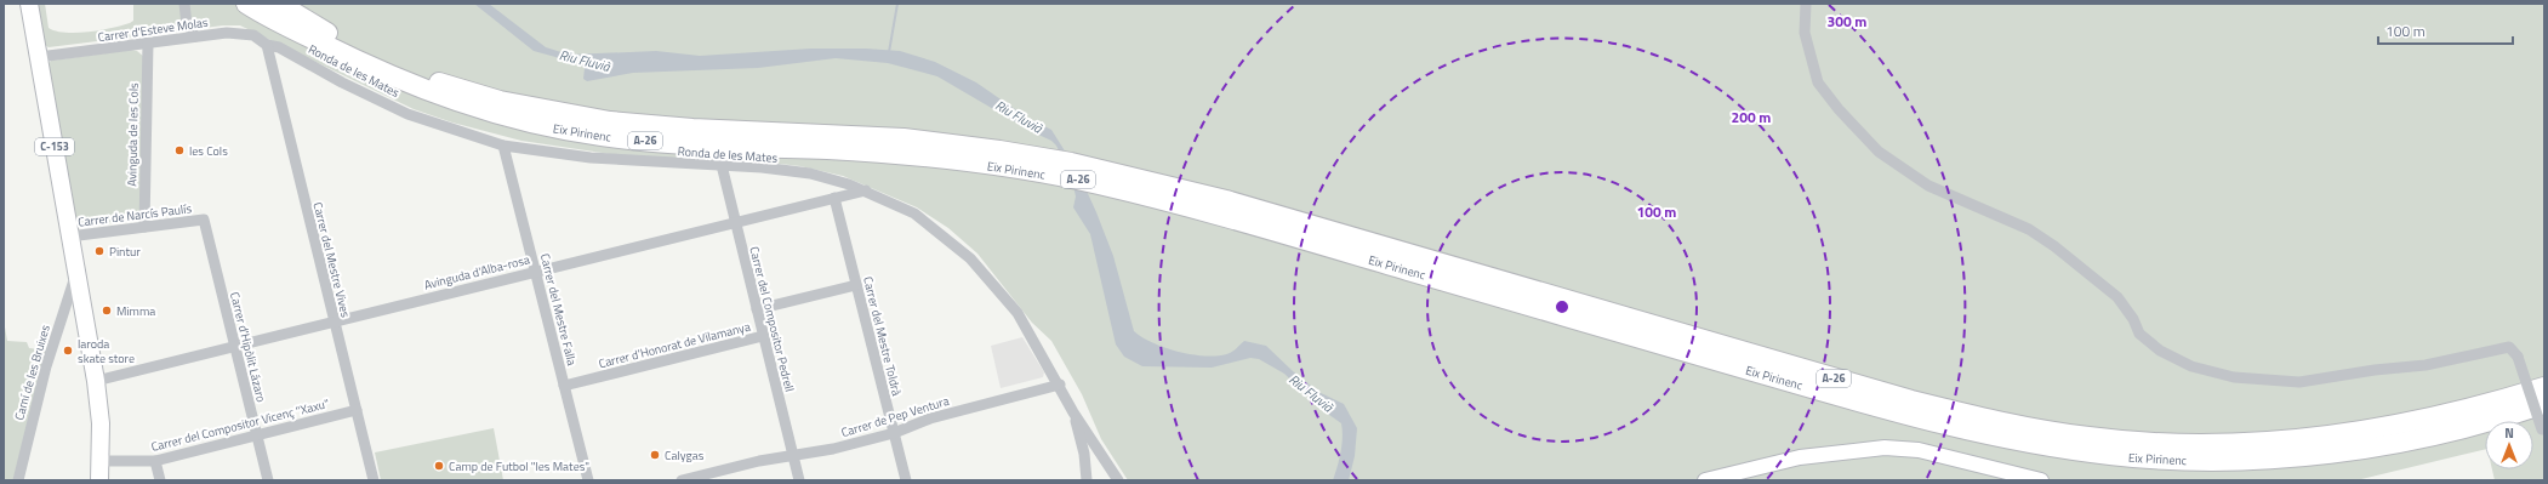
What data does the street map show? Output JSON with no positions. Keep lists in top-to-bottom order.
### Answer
{
  "streets": {
    "highway": ["Eix Pirinenc", "A-26"],
    "main road": ["C-153"],
    "street": [
      "Carrer d'Esteve Molas",
      "Ronda de les Mates",
      "Avinguda de les Cols",
      "Carrer de Narcís Paulís",
      "Carrer del Mestre Vives",
      "Avinguda d'Alba-rosa",
      "Carrer del Mestre Falla",
      "Carrer del Compositor Pedrell",
      "Carrer del Mestre Toldrà",
      "Carrer d'Honorat de Vilamanya",
      "Carrer d'Hipòlit Lázaro",
      "Camí de les Bruixes",
      "Carrer de Pep Ventura",
      "Carrer del Compositor Vicenç \"Xaxu\""
    ]
  },
  "crossings": [
    ["Carrer d'Esteve Molas", "Ronda de les Mates"],
    ["Carrer d'Esteve Molas", "Avinguda de les Cols"],
    ["Carrer d'Esteve Molas", "C-153"],
    ["Carrer d'Esteve Molas", "Carrer del Mestre Vives"],
    ["Ronda de les Mates", "Carrer del Mestre Vives"],
    ["Ronda de les Mates", "Avinguda d'Alba-rosa"],
    ["Ronda de les Mates", "Carrer del Mestre Falla"],
    ["Ronda de les Mates", "Carrer del Compositor Pedrell"],
    ["Ronda de les Mates", "Carrer de Pep Ventura"],
    ["Avinguda de les Cols", "Carrer de Narcís Paulís"],
    ["C-153", "Carrer de Narcís Paulís"],
    ["C-153", "Avinguda d'Alba-rosa"],
    ["C-153", "Camí de les Bruixes"],
    ["C-153", "Carrer del Compositor Vicenç \"Xaxu\""],
    ["Carrer de Narcís Paulís", "Carrer d'Hipòlit Lázaro"],
    ["Carrer del Mestre Vives", "Avinguda d'Alba-rosa"],
    ["Carrer del Mestre Vives", "Carrer del Compositor Vicenç \"Xaxu\""],
    ["Avinguda d'Alba-rosa", "Carrer del Mestre Falla"],
    ["Avinguda d'Alba-rosa", "Carrer del Compositor Pedrell"],
    ["Avinguda d'Alba-rosa", "Carrer del Mestre Toldrà"],
    ["Avinguda d'Alba-rosa", "Carrer d'Hipòlit Lázaro"],
    ["Carrer del Mestre Falla", "Carrer d'Honorat de Vilamanya"],
    ["Carrer del Compositor Pedrell", "Carrer d'Honorat de Vilamanya"],
    ["Carrer del Compositor Pedrell", "Carrer de Pep Ventura"],
    ["Carrer del Mestre Toldrà", "Carrer de Pep Ventura"],
    ["Carrer d'Hipòlit Lázaro", "Carrer del Compositor Vicenç \"Xaxu\""]
  ],
  "water": ["Riu Fluvià"],
  "places": [
    "les Cols",
    "Pintur",
    "Mimma",
    "laroda skate store",
    "Calygas",
    "Camp de Futbol \"les Mates\""
  ],
  "scale_bar": "100 m",
  "north": "top",
  "rings": ["300 m", "200 m", "100 m"]
}
